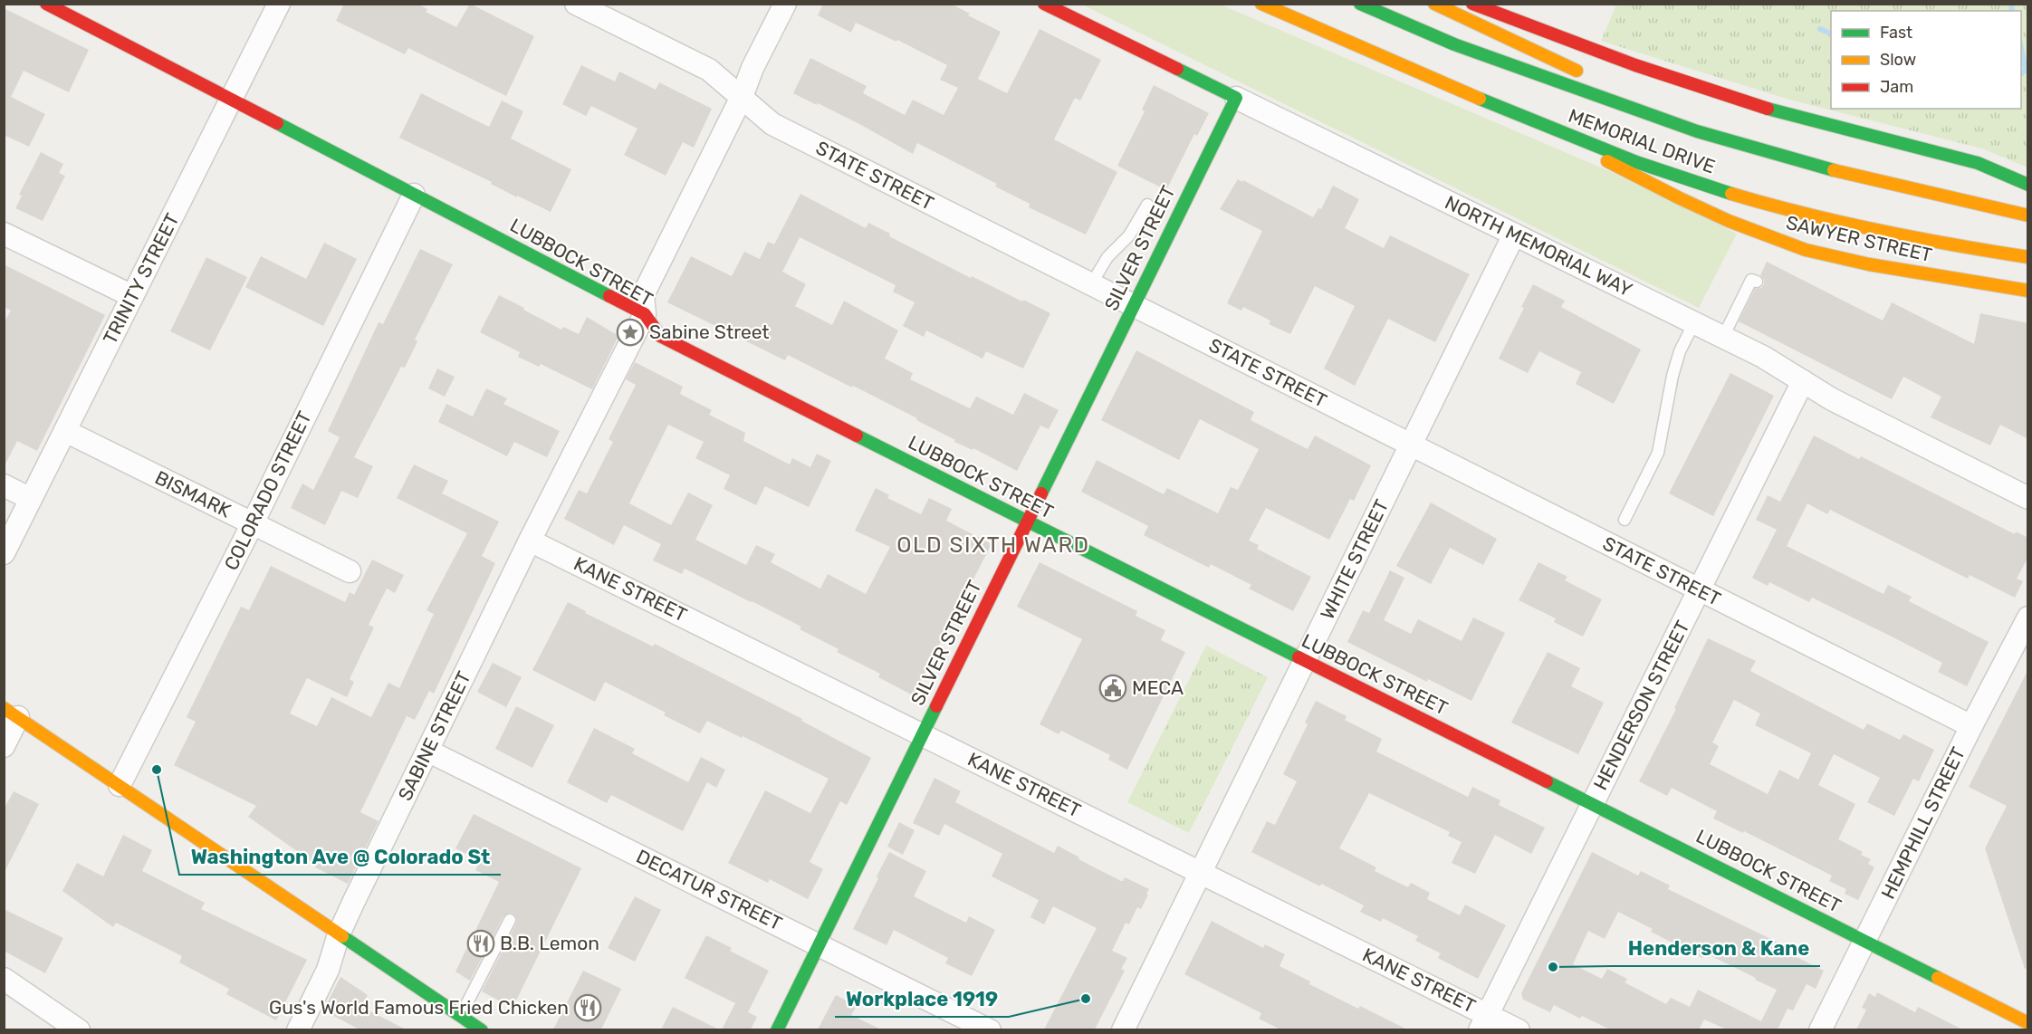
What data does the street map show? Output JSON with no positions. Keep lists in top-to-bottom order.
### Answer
{
  "streets": {
    "street": [
      "MEMORIAL DRIVE",
      "STATE STREET",
      "SAWYER STREET",
      "NORTH MEMORIAL WAY",
      "SILVER STREET",
      "LUBBOCK STREET",
      "TRINITY STREET",
      "COLORADO STREET",
      "BISMARK",
      "WHITE STREET",
      "KANE STREET",
      "HENDERSON STREET",
      "SABINE STREET",
      "HEMPHILL STREET",
      "DECATUR STREET"
    ]
  },
  "crossings": [
    ["MEMORIAL DRIVE", "SAWYER STREET"],
    ["STATE STREET", "SILVER STREET"],
    ["STATE STREET", "WHITE STREET"],
    ["STATE STREET", "HENDERSON STREET"],
    ["STATE STREET", "SABINE STREET"],
    ["STATE STREET", "HEMPHILL STREET"],
    ["NORTH MEMORIAL WAY", "SILVER STREET"],
    ["NORTH MEMORIAL WAY", "WHITE STREET"],
    ["NORTH MEMORIAL WAY", "HENDERSON STREET"],
    ["SILVER STREET", "LUBBOCK STREET"],
    ["SILVER STREET", "KANE STREET"],
    ["SILVER STREET", "DECATUR STREET"],
    ["LUBBOCK STREET", "TRINITY STREET"],
    ["LUBBOCK STREET", "COLORADO STREET"],
    ["LUBBOCK STREET", "WHITE STREET"],
    ["LUBBOCK STREET", "HENDERSON STREET"],
    ["LUBBOCK STREET", "SABINE STREET"],
    ["LUBBOCK STREET", "HEMPHILL STREET"],
    ["TRINITY STREET", "BISMARK"],
    ["COLORADO STREET", "BISMARK"],
    ["WHITE STREET", "KANE STREET"],
    ["KANE STREET", "HENDERSON STREET"],
    ["KANE STREET", "SABINE STREET"],
    ["SABINE STREET", "DECATUR STREET"]
  ],
  "districts": ["OLD SIXTH WARD"],
  "places": {
    "place": ["Sabine Street"],
    "public building": ["MECA"],
    "other": ["Washington Ave @ Colorado St", "Henderson & Kane", "Workplace 1919"],
    "restaurant": ["B.B. Lemon", "Gus's World Famous Fried Chicken"]
  },
  "legend": ["Fast", "Slow", "Jam"]
}
